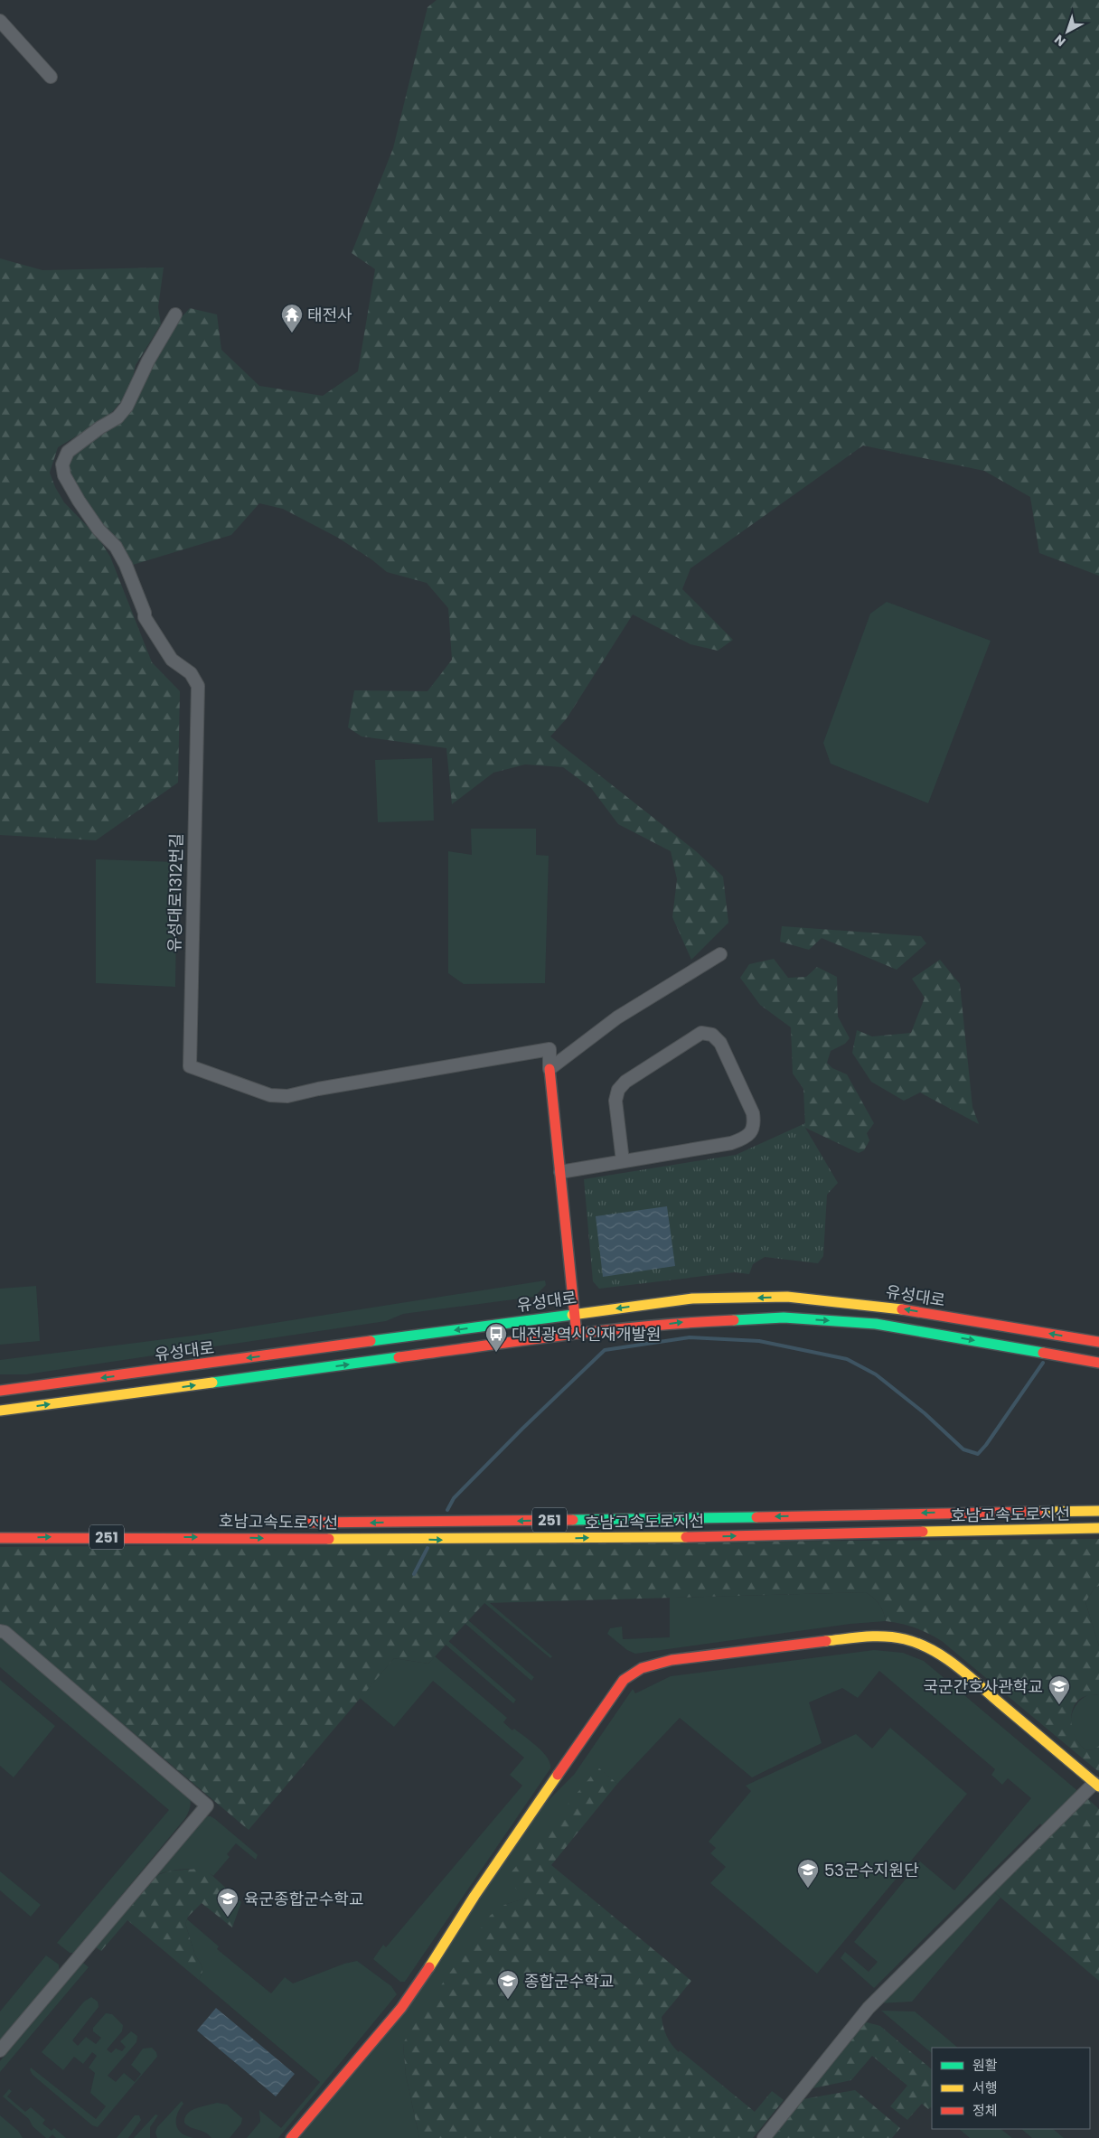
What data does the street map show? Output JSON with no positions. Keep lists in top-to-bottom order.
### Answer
{
  "streets": {
    "main road": [
      "유성대로1312번길",
      "유성대로",
      "호남고속도로지선",
      "251"
    ]
  },
  "crossings": [
    ["유성대로1312번길", "유성대로"]
  ],
  "places": {
    "temple": ["태전사"],
    "bus stop": ["대전광역시인재개발원"],
    "school or university": [
      "국군간호사관학교",
      "53군수지원단",
      "육군종합군수학교",
      "종합군수학교"
    ]
  },
  "legend": ["원활", "서행", "정체"],
  "north": "bottom left"
}
